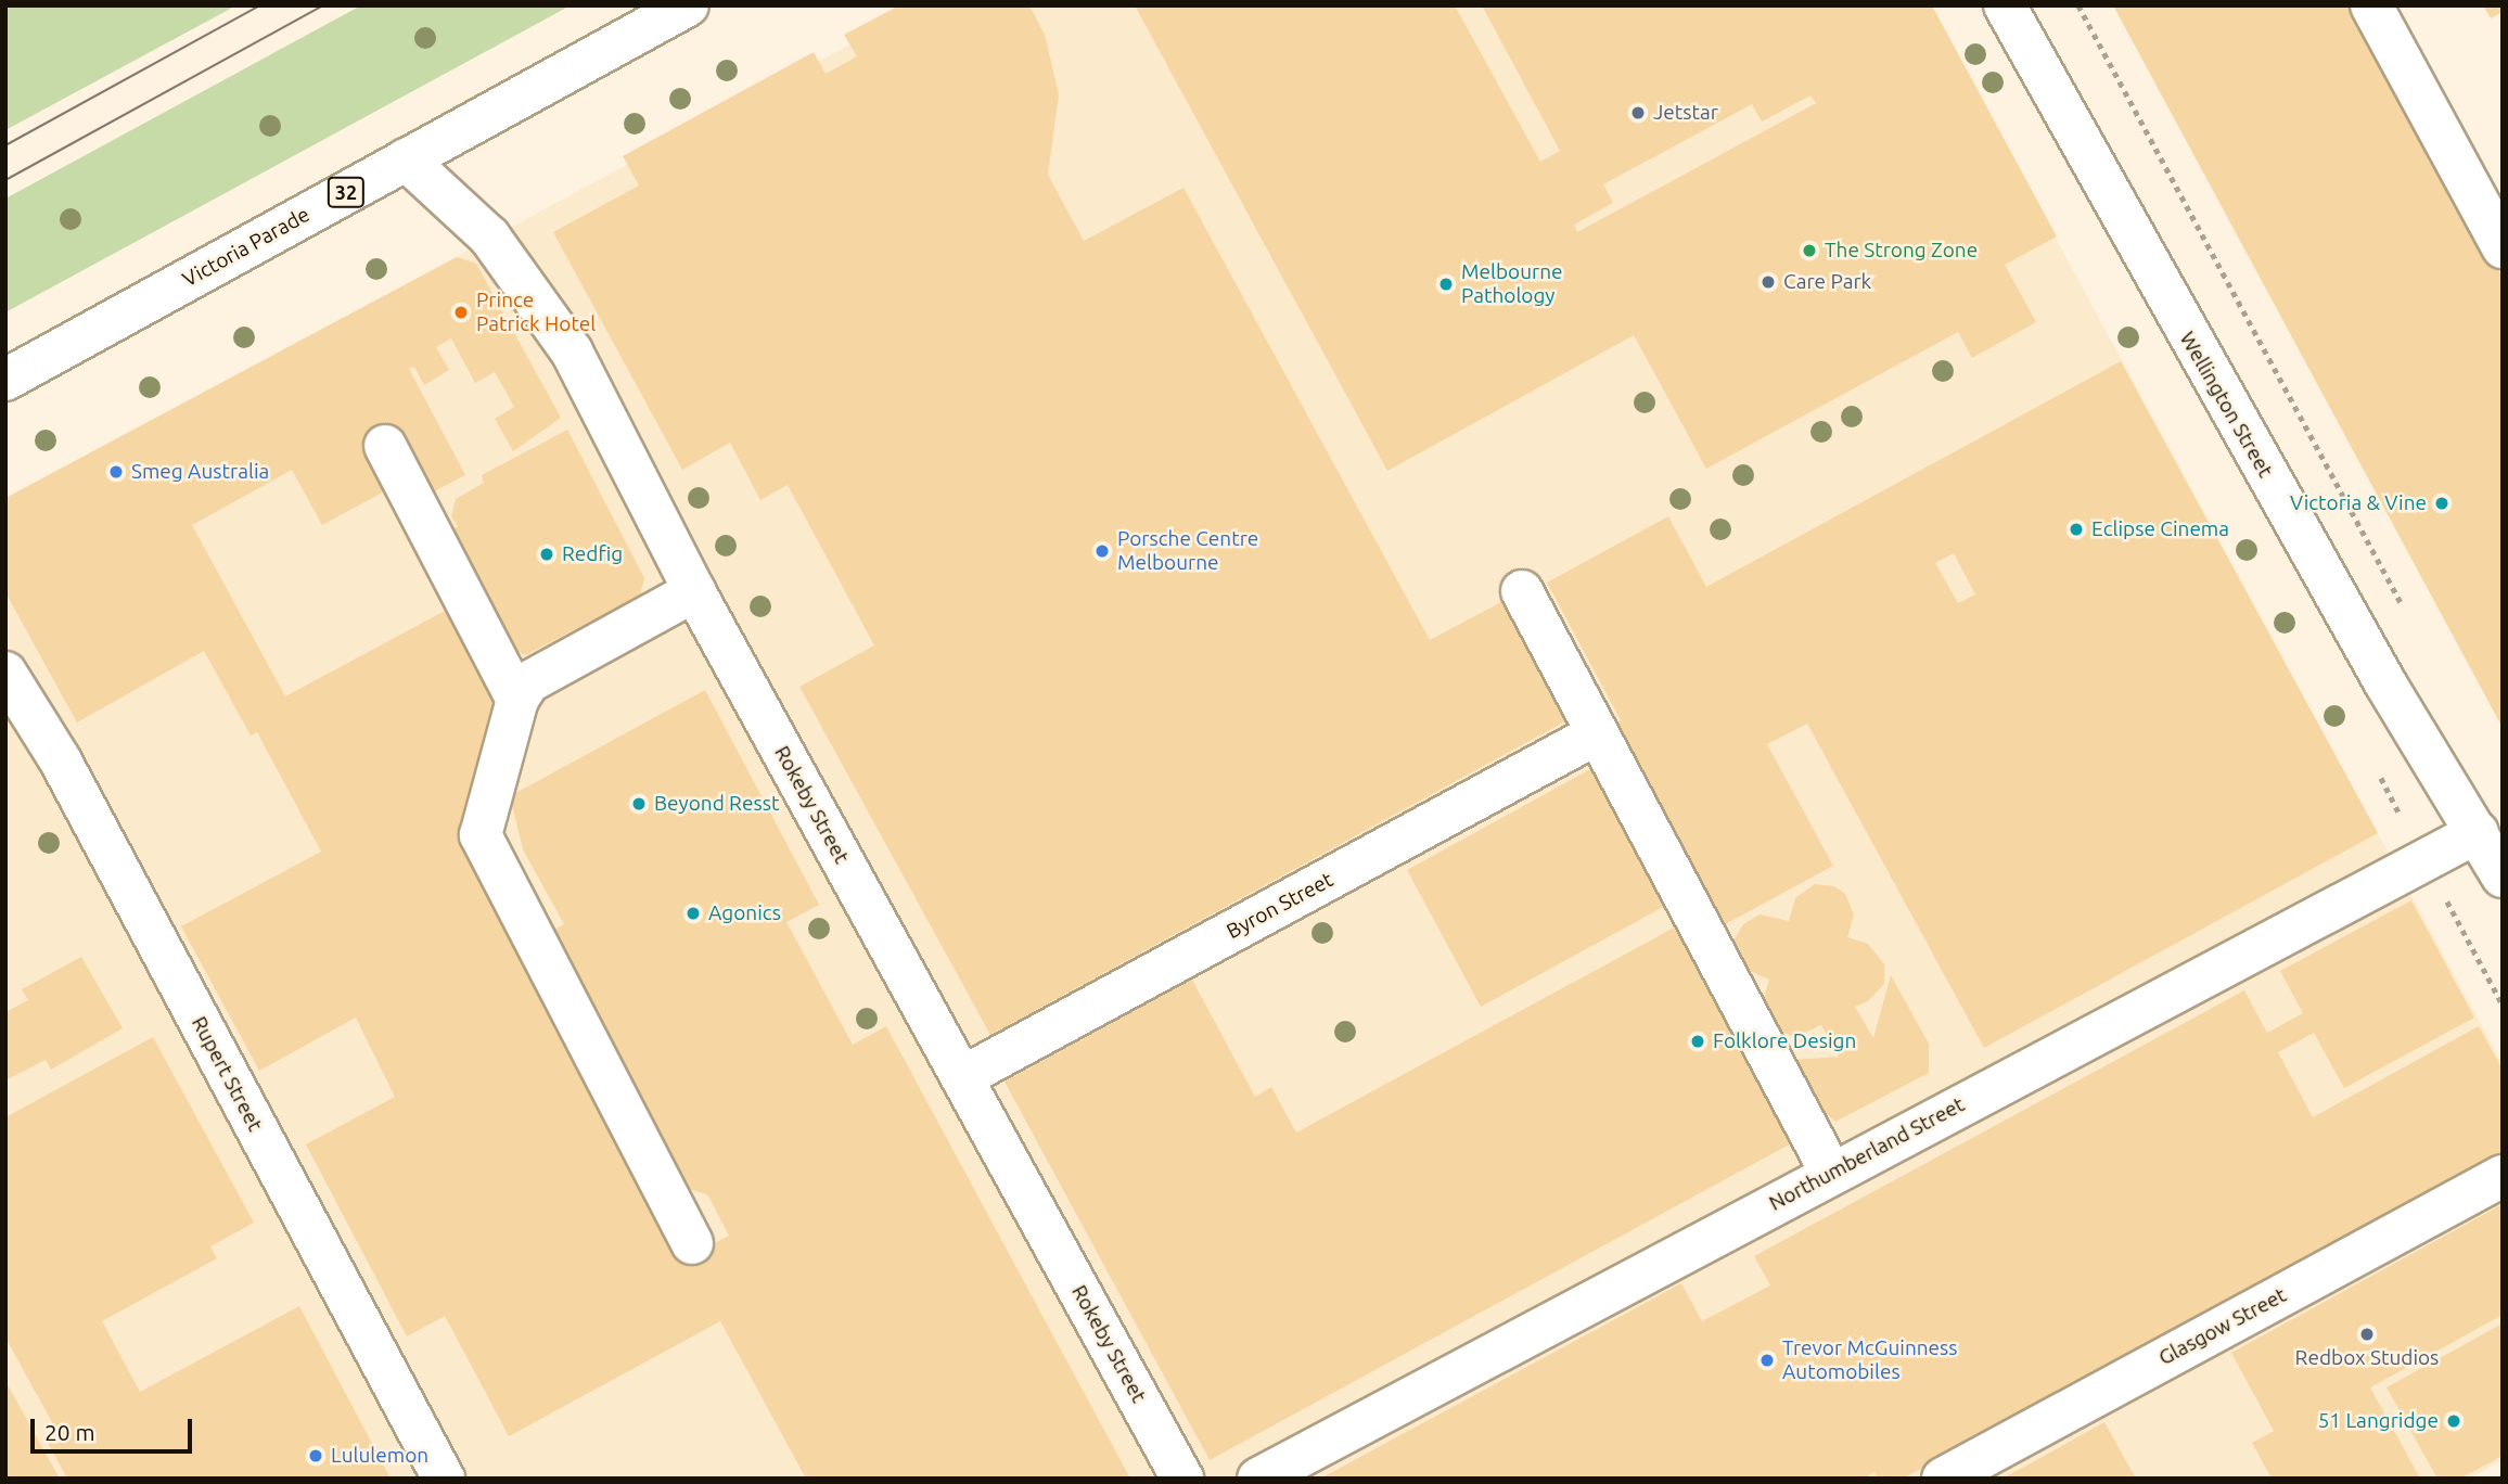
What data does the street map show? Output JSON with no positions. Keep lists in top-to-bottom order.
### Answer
{
  "streets": {
    "street": [
      "32",
      "Victoria Parade",
      "Wellington Street",
      "Rokeby Street",
      "Byron Street",
      "Rupert Street",
      "Northumberland Street",
      "Glasgow Street"
    ]
  },
  "crossings": [
    ["Victoria Parade", "Rokeby Street"],
    ["Wellington Street", "Northumberland Street"],
    ["Rokeby Street", "Byron Street"]
  ],
  "places": [
    "Jetstar",
    "The Strong Zone",
    "Care Park",
    "Melbourne Pathology",
    "Prince Patrick Hotel",
    "Smeg Australia",
    "Victoria & Vine",
    "Eclipse Cinema",
    "Porsche Centre Melbourne",
    "Redfig",
    "Beyond Resst",
    "Agonics",
    "Folklore Design",
    "Redbox Studios",
    "Trevor McGuinness Automobiles",
    "51 Langridge",
    "Lululemon"
  ],
  "scale_bar": "20 m"
}
